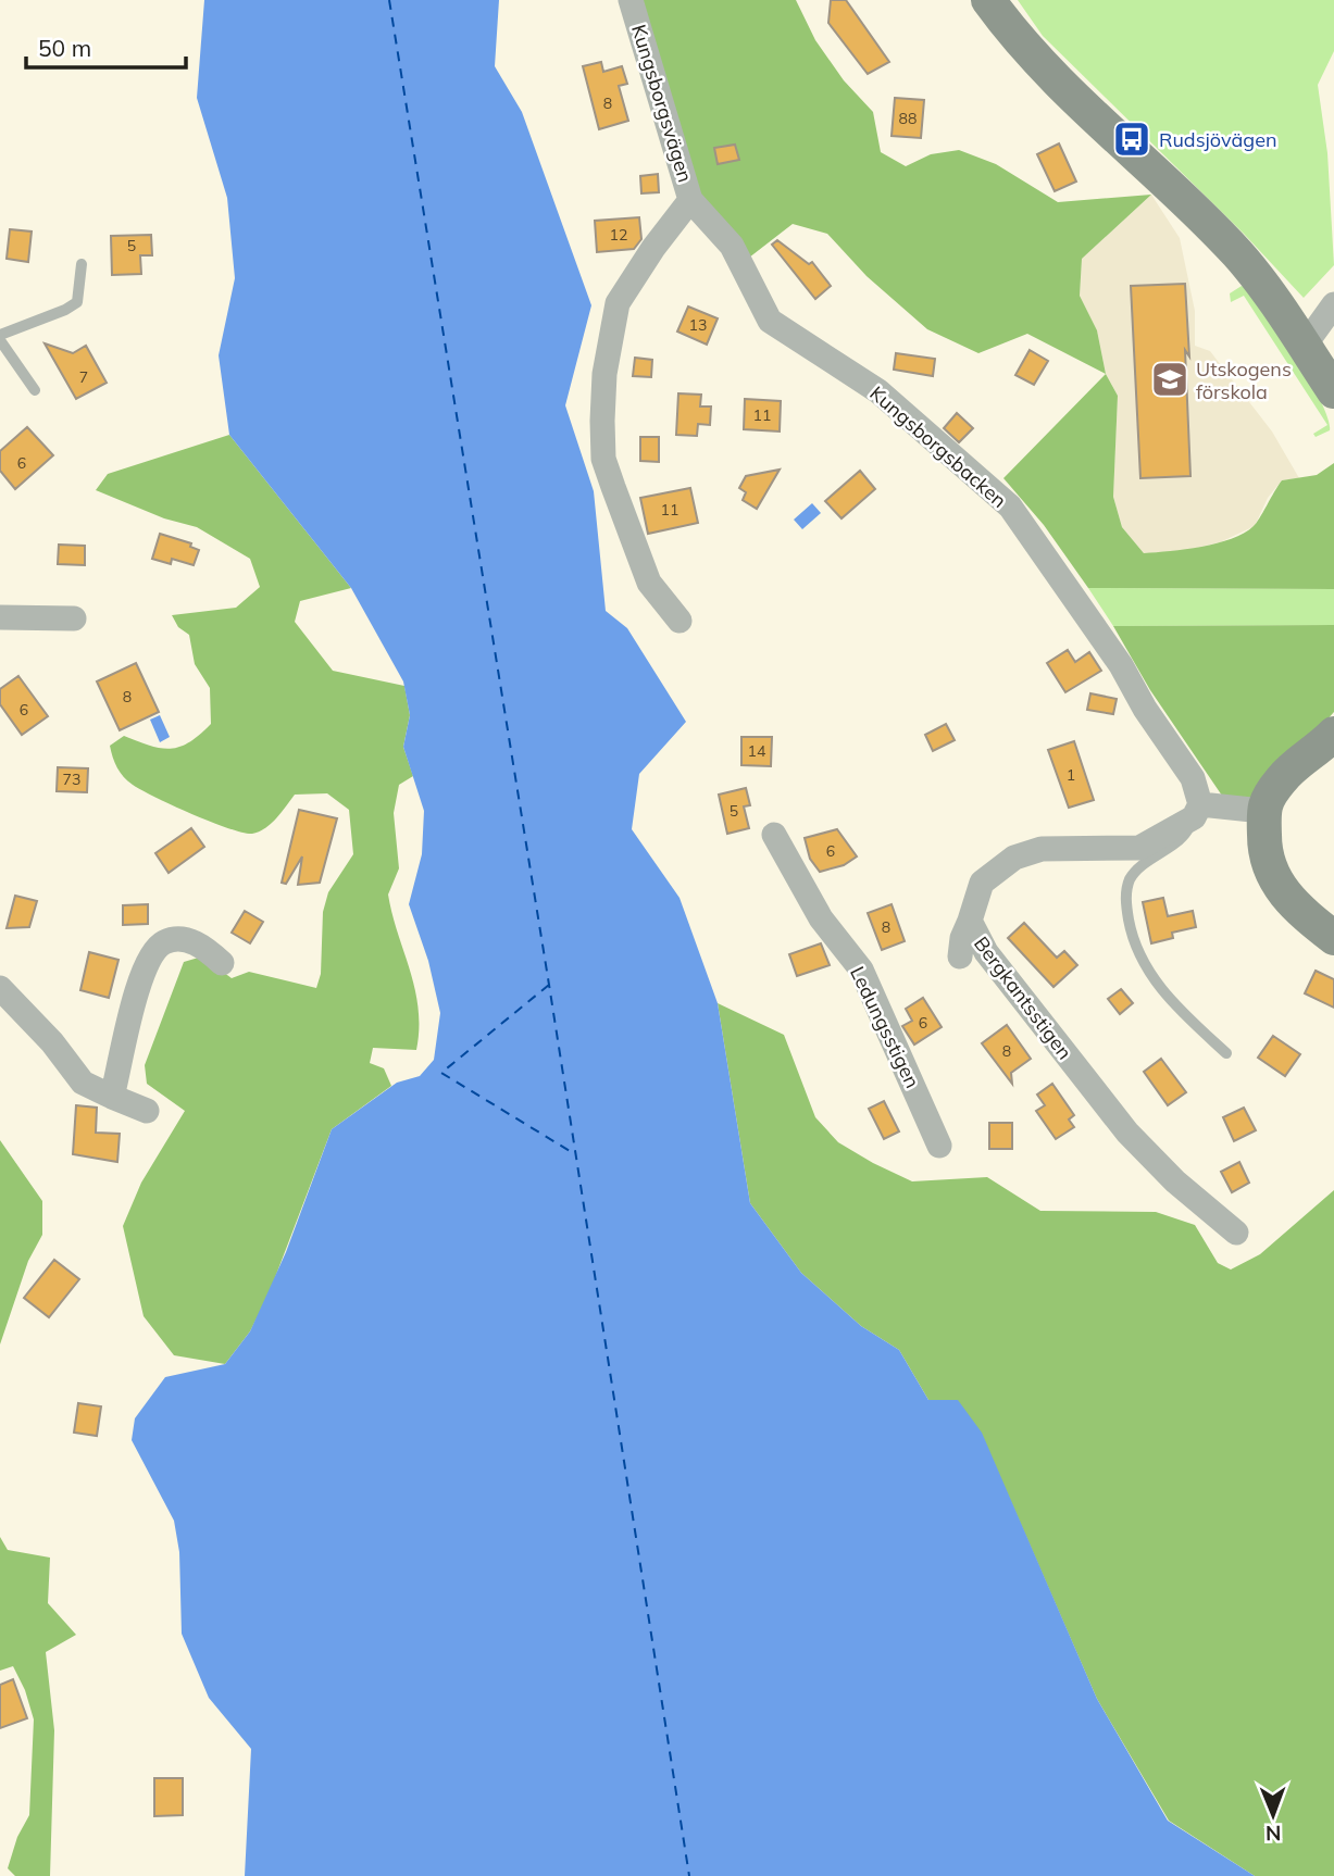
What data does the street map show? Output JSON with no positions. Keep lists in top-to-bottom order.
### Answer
{
  "streets": {
    "street": [
      "Kungsborgsvägen",
      "Kungsborgsbacken",
      "Bergkantsstigen",
      "Ledungsstigen"
    ]
  },
  "crossings": [
    ["Kungsborgsvägen", "Kungsborgsbacken"],
    ["Kungsborgsbacken", "Bergkantsstigen"]
  ],
  "places": {
    "bus stop": ["Rudsjövägen"],
    "school or university": ["Utskogens förskola"]
  },
  "house_numbers": [
    "8",
    "88",
    "12",
    "5",
    "13",
    "7",
    "11",
    "6",
    "11",
    "8",
    "6",
    "14",
    "1",
    "73",
    "5",
    "6",
    "8",
    "6",
    "8"
  ],
  "scale_bar": "50 m",
  "north": "bottom"
}
